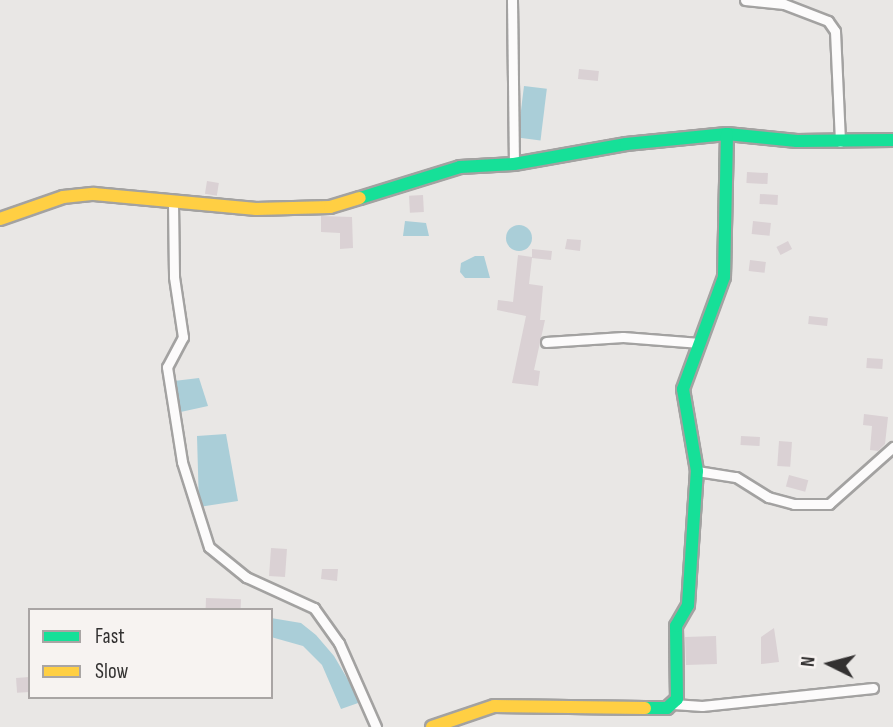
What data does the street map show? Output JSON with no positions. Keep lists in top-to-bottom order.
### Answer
{
  "legend": ["Fast", "Slow"],
  "north": "left"
}
